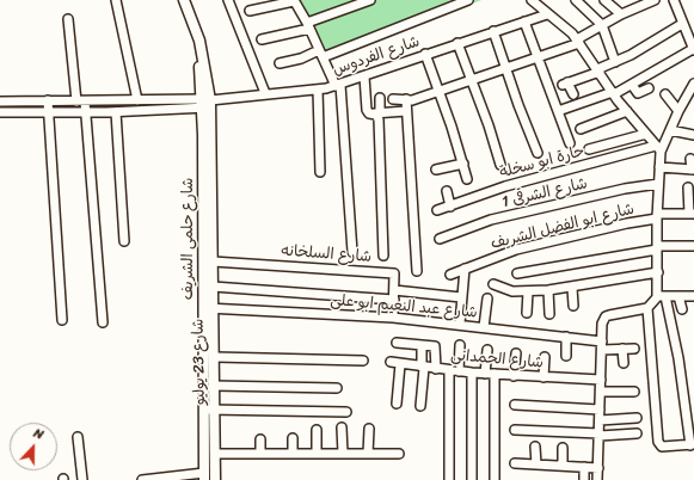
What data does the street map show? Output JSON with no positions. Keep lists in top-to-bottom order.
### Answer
{
  "streets": {
    "street": [
      "شارع الفردوس",
      "حارة ابو سخلة",
      "شارع الشرقى 1",
      "شارع ابو الفضل الشريف",
      "شارع حلمى الشريف",
      "شارع السلخانه",
      "شارع عبد النعيم ابو على",
      "شارع الحمداني",
      "شارع 23 يوليو"
    ]
  },
  "crossings": [
    ["شارع الفردوس", "شارع حلمى الشريف"],
    ["شارع الفردوس", "شارع 23 يوليو"],
    ["شارع حلمى الشريف", "شارع عبد النعيم ابو على"],
    ["شارع حلمى الشريف", "شارع 23 يوليو"],
    ["شارع السلخانه", "شارع عبد النعيم ابو على"],
    ["شارع السلخانه", "شارع 23 يوليو"],
    ["شارع عبد النعيم ابو على", "شارع 23 يوليو"]
  ],
  "north": "top"
}
